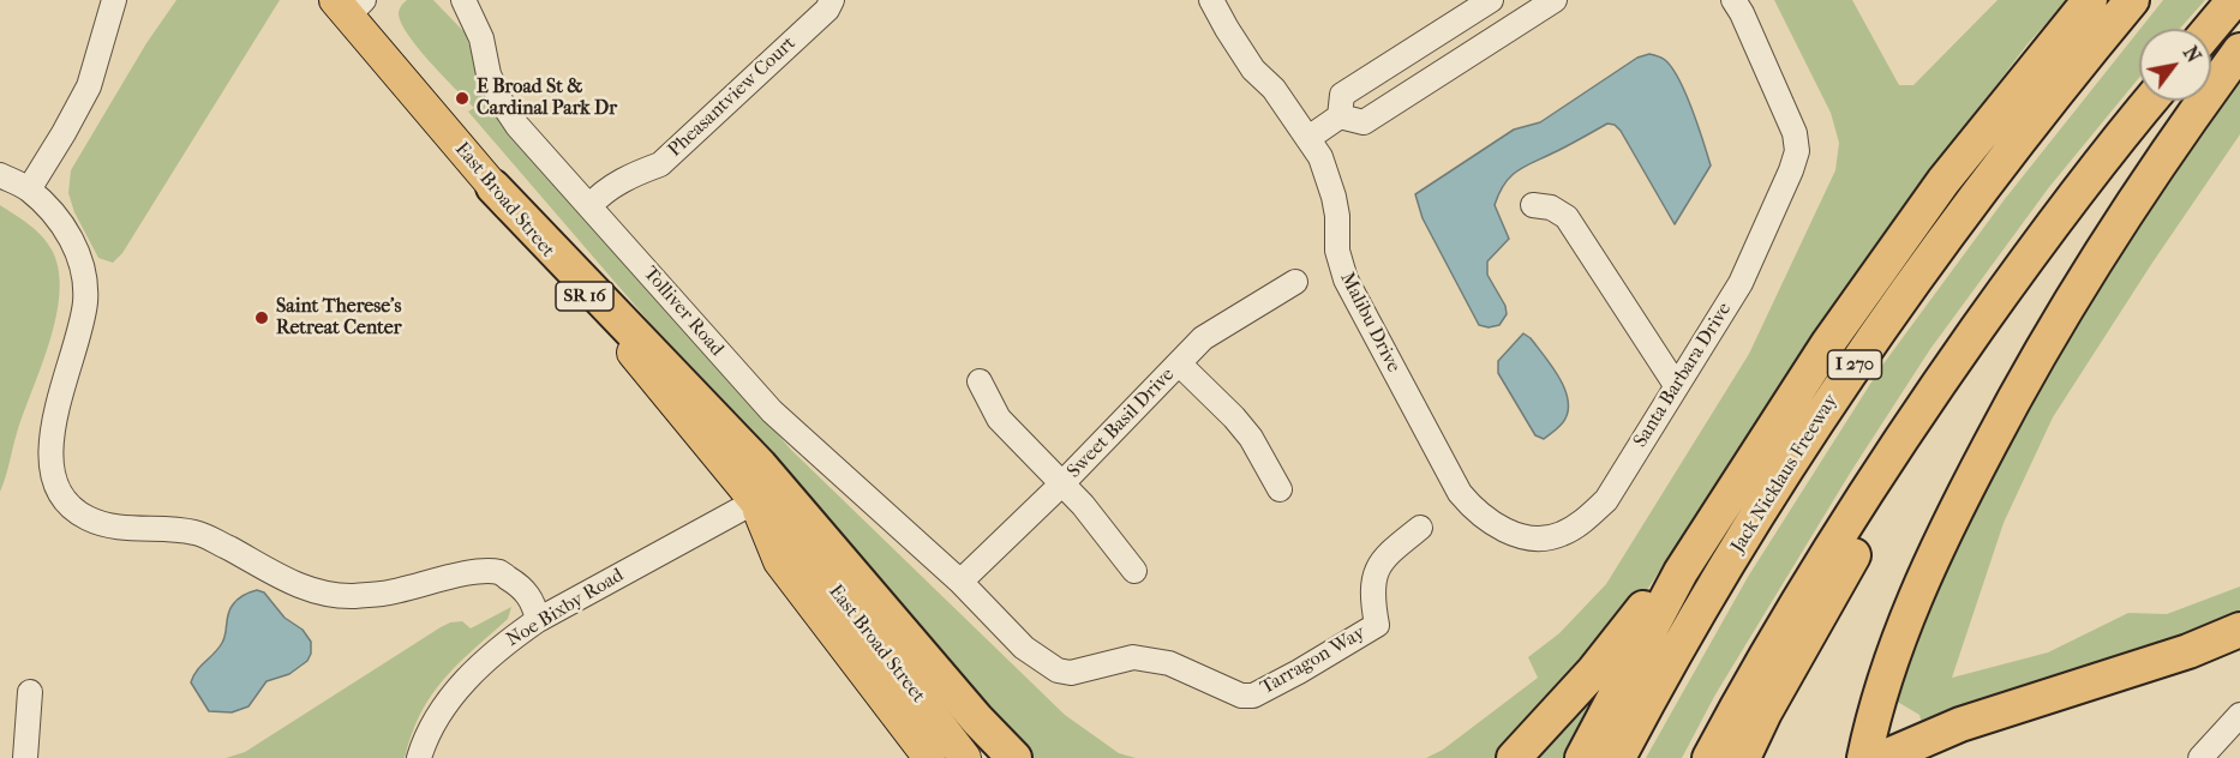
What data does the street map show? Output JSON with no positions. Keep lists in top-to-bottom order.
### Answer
{
  "streets": {
    "highway": ["I 270", "Jack Nicklaus Freeway"],
    "main road": ["East Broad Street", "SR 16"],
    "street": [
      "Pheasantview Court",
      "Tolliver Road",
      "Malibu Drive",
      "Santa Barbara Drive",
      "Sweet Basil Drive",
      "Noe Bixby Road",
      "Tarragon Way"
    ]
  },
  "crossings": [
    ["Pheasantview Court", "Tolliver Road"],
    ["East Broad Street", "Noe Bixby Road"],
    ["Tolliver Road", "Sweet Basil Drive"],
    ["Tolliver Road", "Tarragon Way"],
    ["Malibu Drive", "Santa Barbara Drive"],
    ["Sweet Basil Drive", "Tarragon Way"]
  ],
  "places": ["E Broad St & Cardinal Park Dr", "Saint Therese's Retreat Center"],
  "north": "top right"
}
